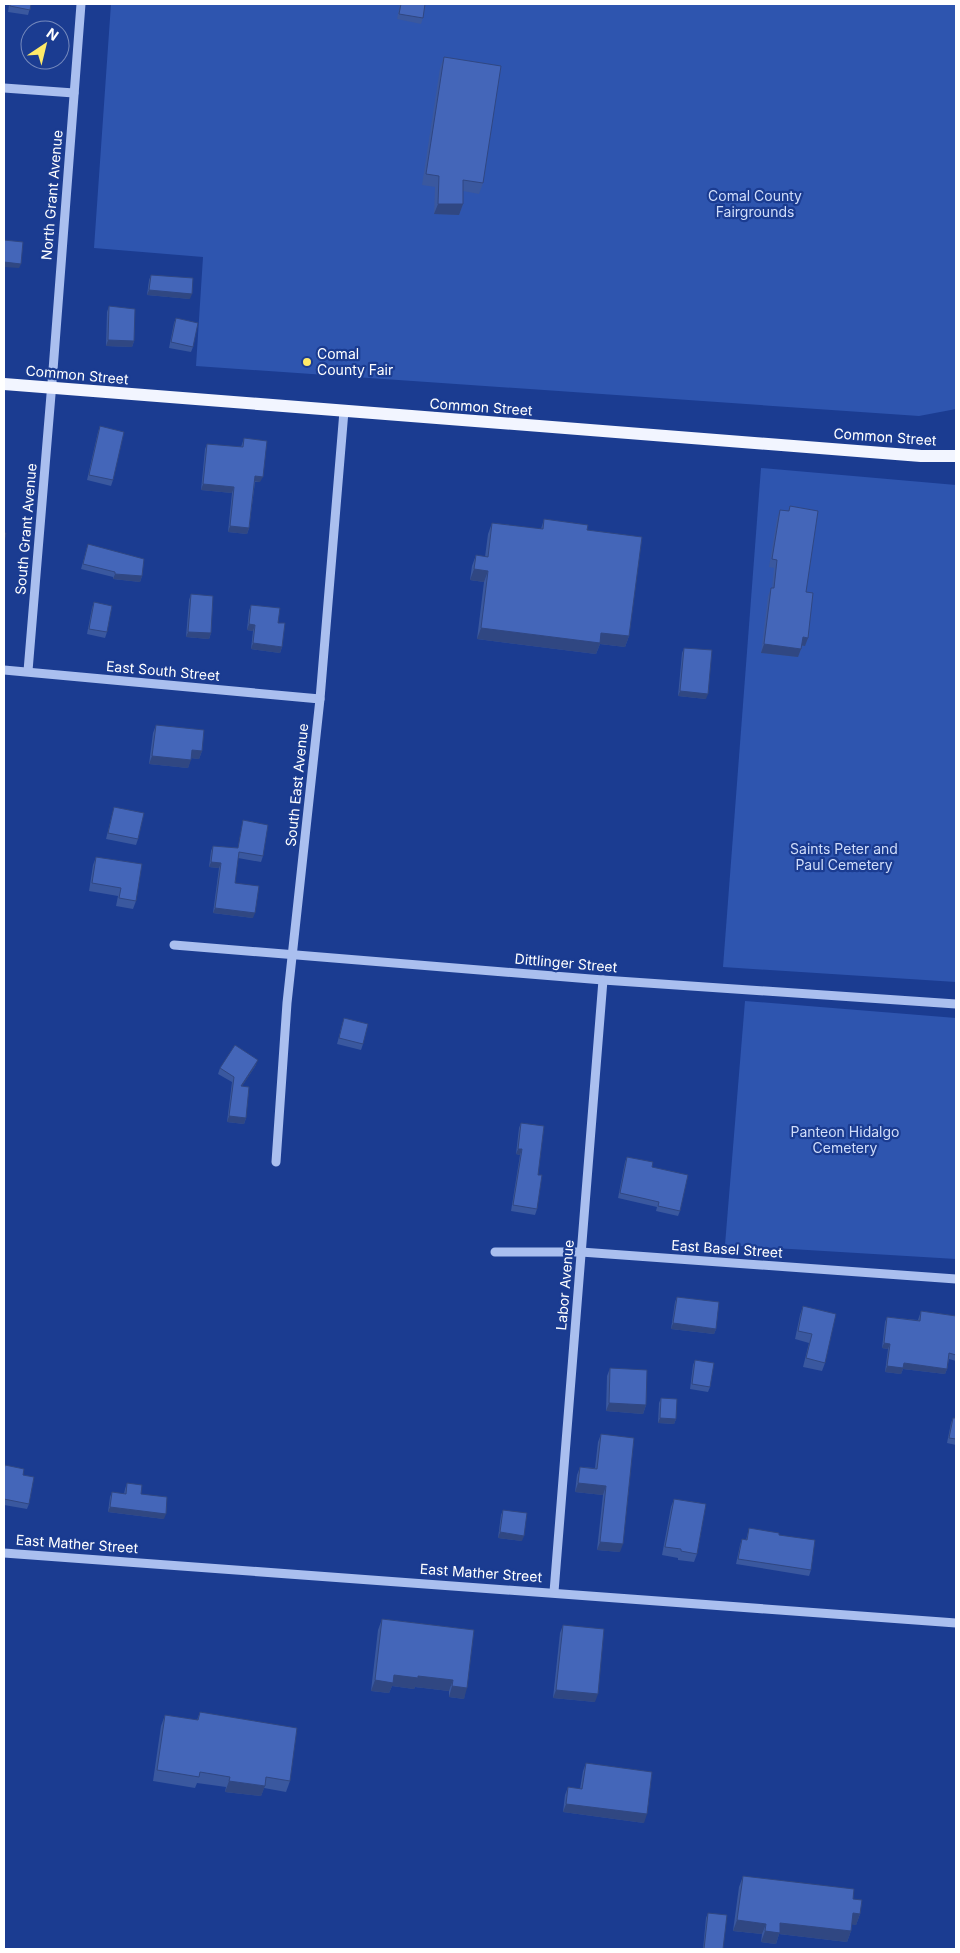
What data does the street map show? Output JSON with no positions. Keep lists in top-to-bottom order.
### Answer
{
  "streets": {
    "main road": ["Common Street"],
    "street": [
      "North Grant Avenue",
      "South Grant Avenue",
      "East South Street",
      "South East Avenue",
      "Dittlinger Street",
      "East Basel Street",
      "Labor Avenue",
      "East Mather Street"
    ]
  },
  "crossings": [
    ["North Grant Avenue", "Common Street"],
    ["North Grant Avenue", "South Grant Avenue"],
    ["Common Street", "South Grant Avenue"],
    ["Common Street", "South East Avenue"],
    ["South Grant Avenue", "East South Street"],
    ["East South Street", "South East Avenue"],
    ["South East Avenue", "Dittlinger Street"],
    ["Dittlinger Street", "Labor Avenue"],
    ["East Basel Street", "Labor Avenue"],
    ["Labor Avenue", "East Mather Street"]
  ],
  "parks": ["Comal County Fairgrounds", "Saints Peter and Paul Cemetery", "Panteon Hidalgo Cemetery"],
  "places": ["Comal County Fair"],
  "north": "top right"
}
